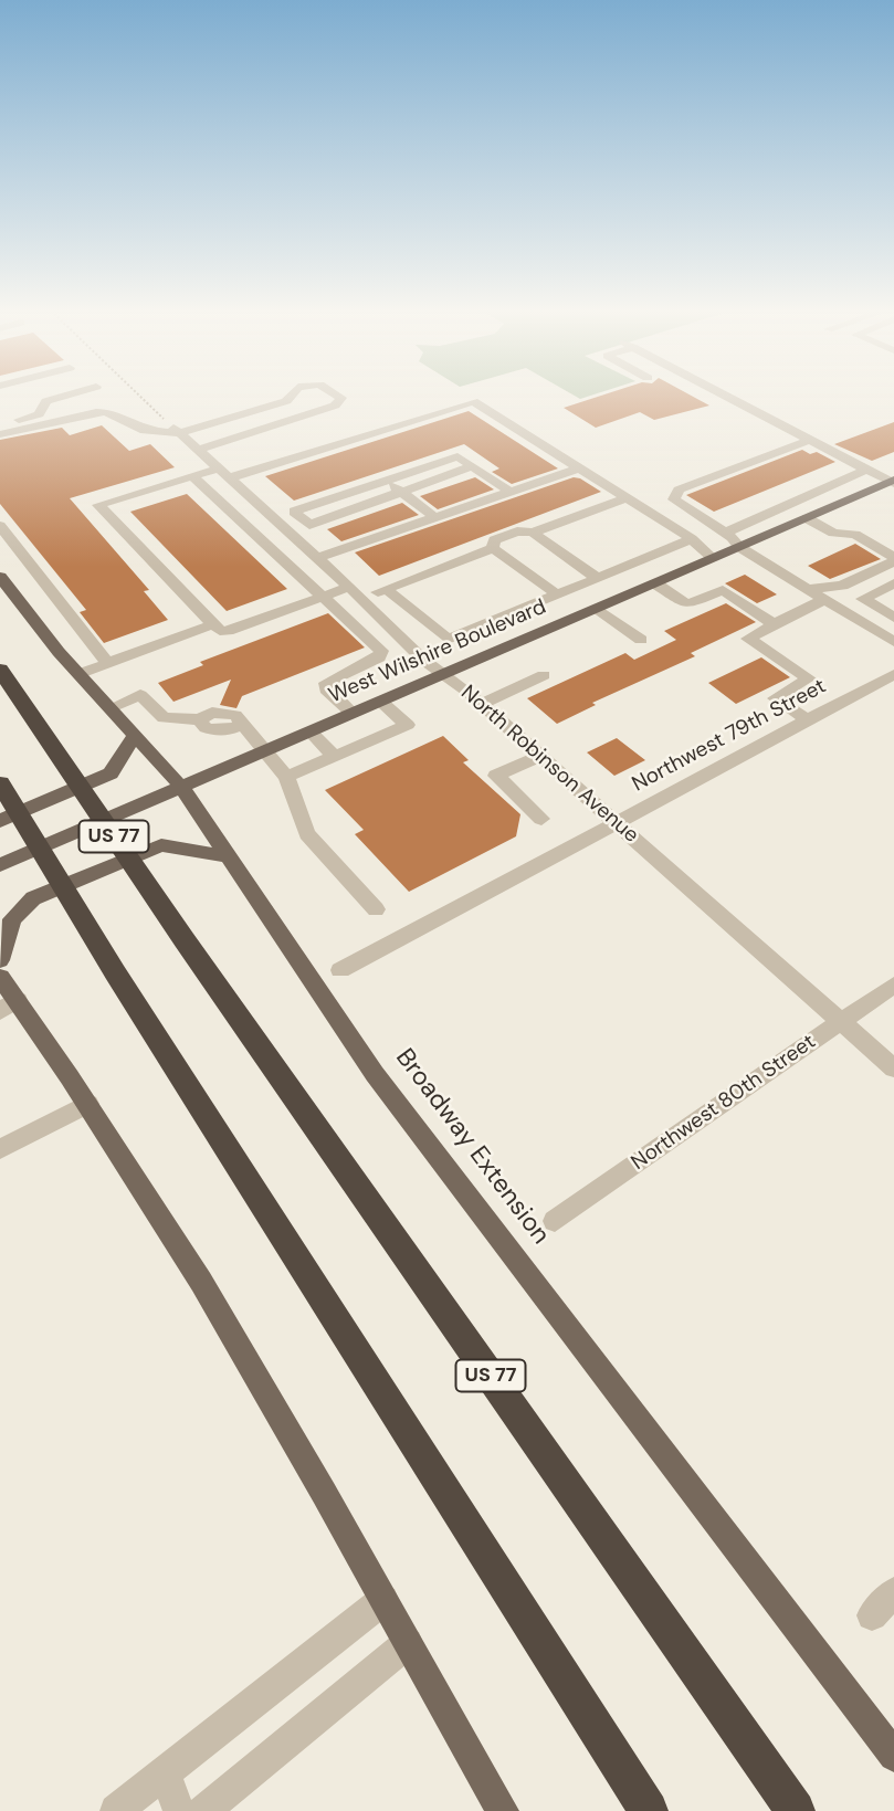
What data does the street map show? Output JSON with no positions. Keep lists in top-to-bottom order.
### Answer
{
  "streets": {
    "highway": ["US 77"],
    "main road": ["West Wilshire Boulevard", "Broadway Extension"],
    "street": ["Northwest 79th Street", "North Robinson Avenue", "Northwest 80th Street"]
  },
  "crossings": [
    ["West Wilshire Boulevard", "North Robinson Avenue"],
    ["West Wilshire Boulevard", "Broadway Extension"],
    ["Northwest 79th Street", "North Robinson Avenue"],
    ["North Robinson Avenue", "Northwest 80th Street"]
  ]
}
